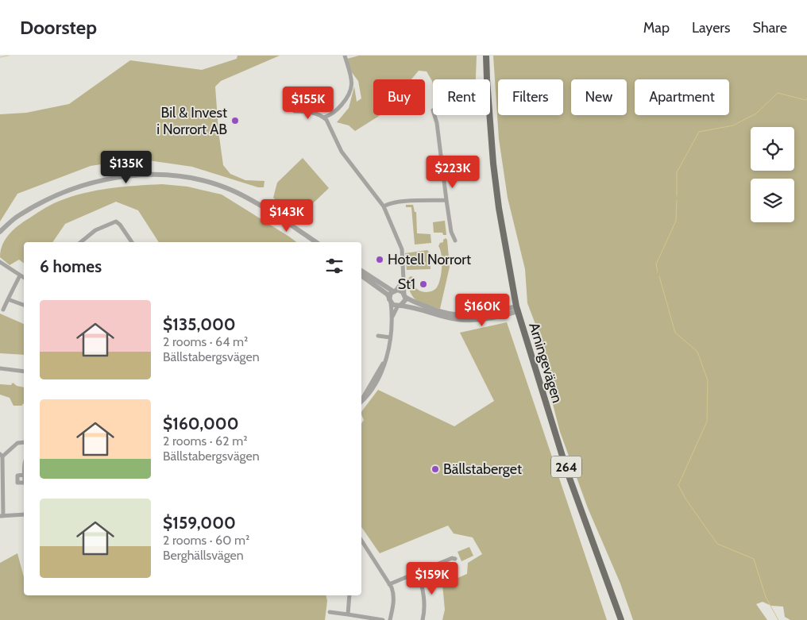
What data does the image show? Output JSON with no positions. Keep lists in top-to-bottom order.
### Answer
{
  "streets": {
    "main road": ["Arningevägen", "264"]
  },
  "places": [
    "Bil & Invest i Norrort AB",
    "Hotell Norrort",
    "St1",
    "Bällstaberget"
  ],
  "page": {
    "header": "Doorstep",
    "nav": ["Map", "Layers", "Share"],
    "chip": [
      "Buy",
      "Rent",
      "Filters",
      "New",
      "Apartment"
    ],
    "price": [
      "$155K",
      "$135K",
      "$223K",
      "$143K",
      "$160K",
      "$159K"
    ],
    "heading": "6 homes",
    "list": [
      {
        "name": "$135,000",
        "note": "2 rooms · 64 m² · Bällstabergsvägen"
      },
      {
        "name": "$160,000",
        "note": "2 rooms · 62 m² · Bällstabergsvägen"
      },
      {
        "name": "$159,000",
        "note": "2 rooms · 60 m² · Berghällsvägen"
      }
    ]
  }
}
